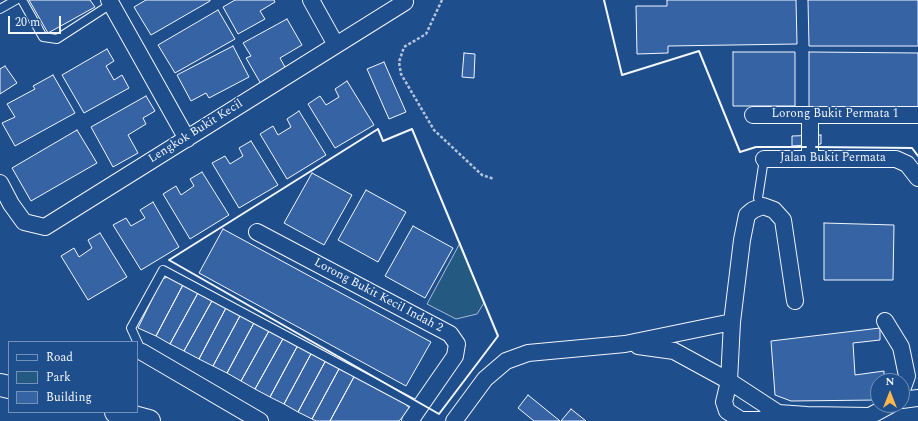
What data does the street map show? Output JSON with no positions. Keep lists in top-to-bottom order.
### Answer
{
  "streets": {
    "street": [
      "Lorong Bukit Permata 1",
      "Lengkok Bukit Kecil",
      "Jalan Bukit Permata",
      "Lorong Bukit Kecil Indah 2"
    ]
  },
  "legend": ["Road", "Park", "Building"],
  "scale_bar": "20 m",
  "north": "top"
}
